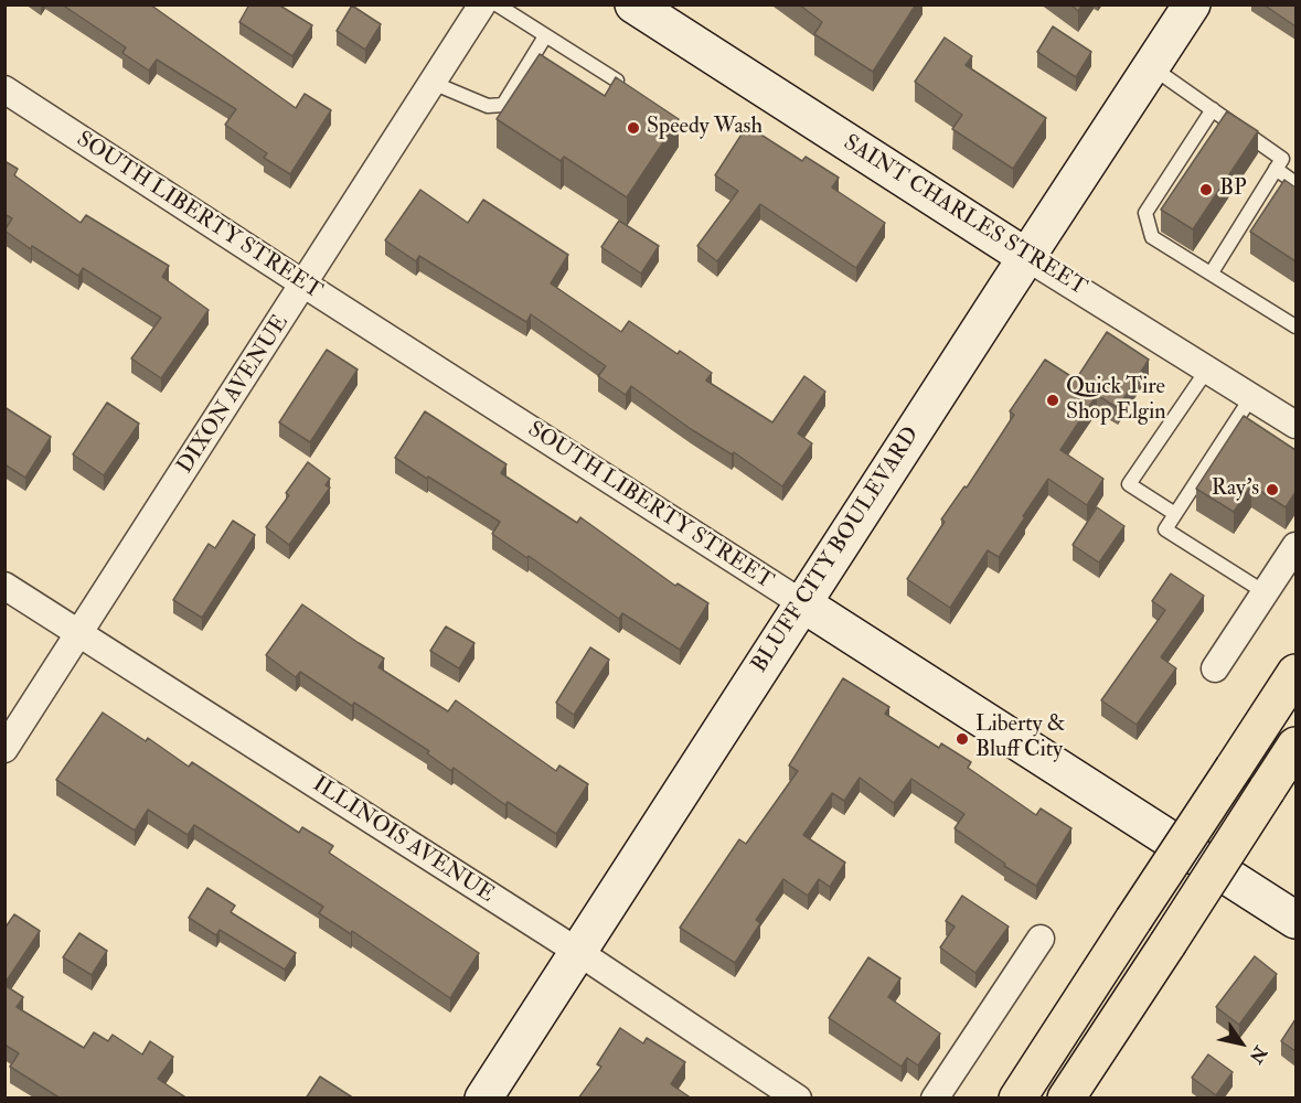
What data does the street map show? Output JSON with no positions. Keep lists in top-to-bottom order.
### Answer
{
  "streets": {
    "main road": ["SOUTH LIBERTY STREET", "SAINT CHARLES STREET", "BLUFF CITY BOULEVARD"],
    "street": ["DIXON AVENUE", "ILLINOIS AVENUE"]
  },
  "crossings": [
    ["SOUTH LIBERTY STREET", "DIXON AVENUE"],
    ["SOUTH LIBERTY STREET", "BLUFF CITY BOULEVARD"],
    ["SAINT CHARLES STREET", "BLUFF CITY BOULEVARD"],
    ["DIXON AVENUE", "ILLINOIS AVENUE"],
    ["BLUFF CITY BOULEVARD", "ILLINOIS AVENUE"]
  ],
  "places": [
    "Speedy Wash",
    "BP",
    "Quick Tire Shop Elgin",
    "Ray's",
    "Liberty & Bluff City"
  ],
  "north": "bottom right"
}
